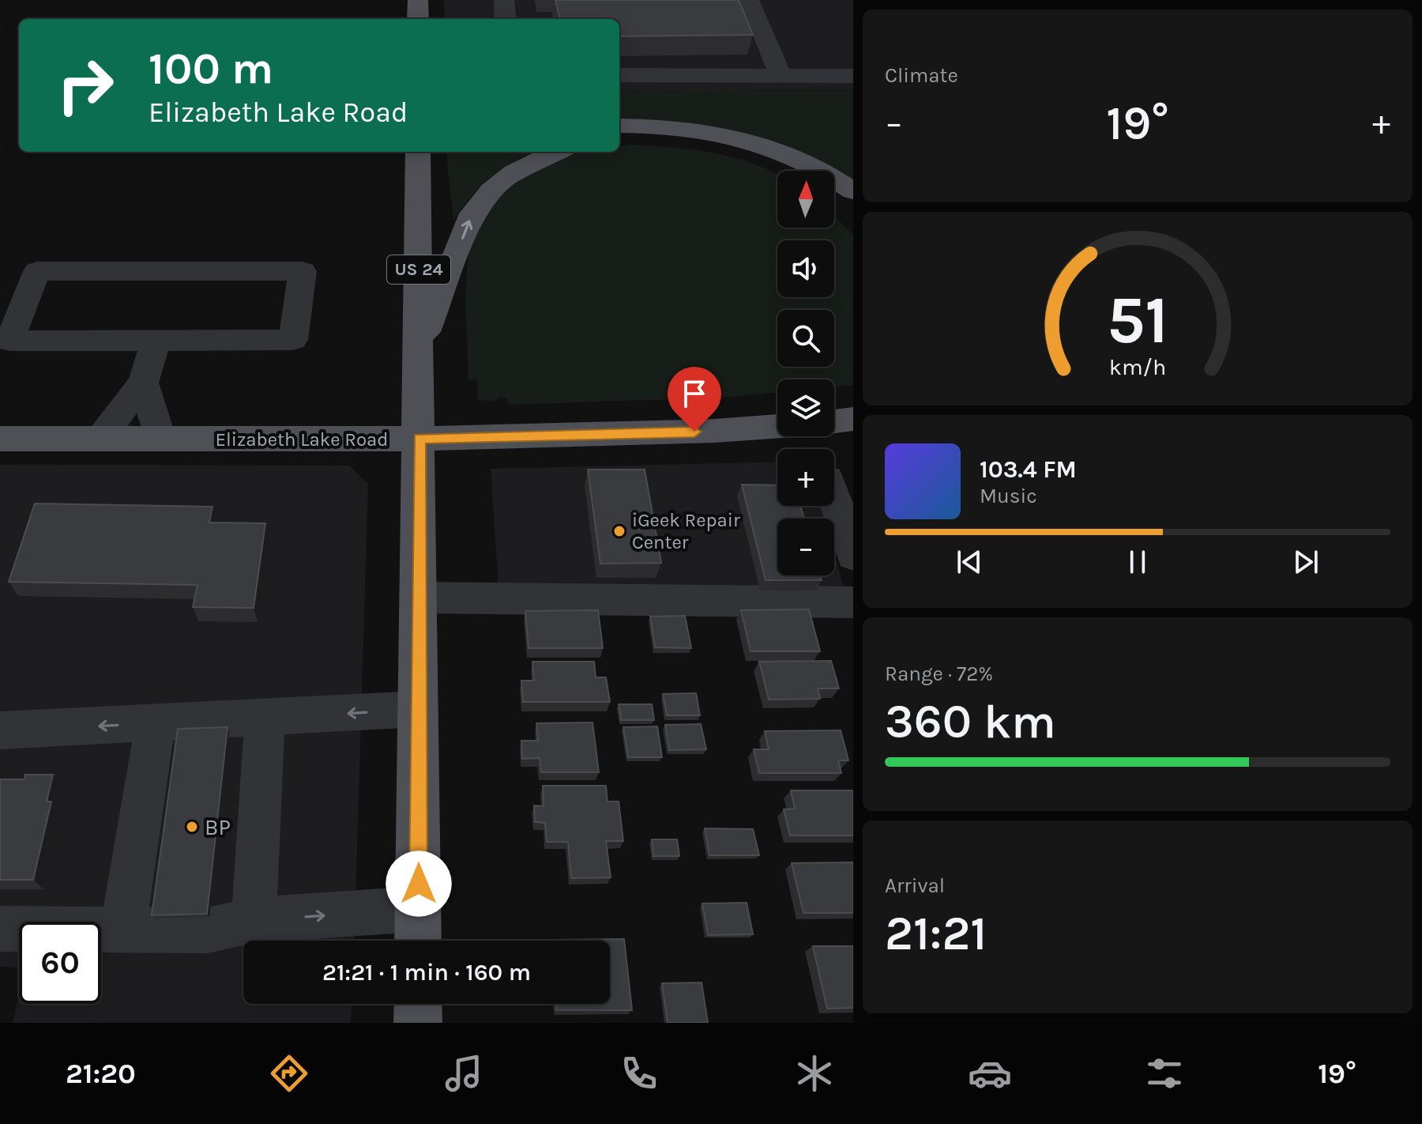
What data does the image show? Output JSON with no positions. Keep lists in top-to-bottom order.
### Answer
{
  "streets": {
    "main road": ["US 24", "Elizabeth Lake Road"]
  },
  "crossings": [
    ["US 24", "Elizabeth Lake Road"]
  ],
  "places": ["iGeek Repair Center", "BP"],
  "north": "top",
  "page": {
    "tile": [
      "Climate",
      ["Range · 72%", "360 km"],
      ["Arrival", "21:21"]
    ],
    "turn": ["100 m", "Elizabeth Lake Road"],
    "heat": ["−", "19°", "+"],
    "map_buttons": ["+", "−"],
    "song": ["103.4 FM", "Music"],
    "limit": "60",
    "trip": "21:21 · 1 min · 160 m",
    "tabs": ["21:20", "19°"],
    "gauge": ["51", "km/h"]
  }
}
